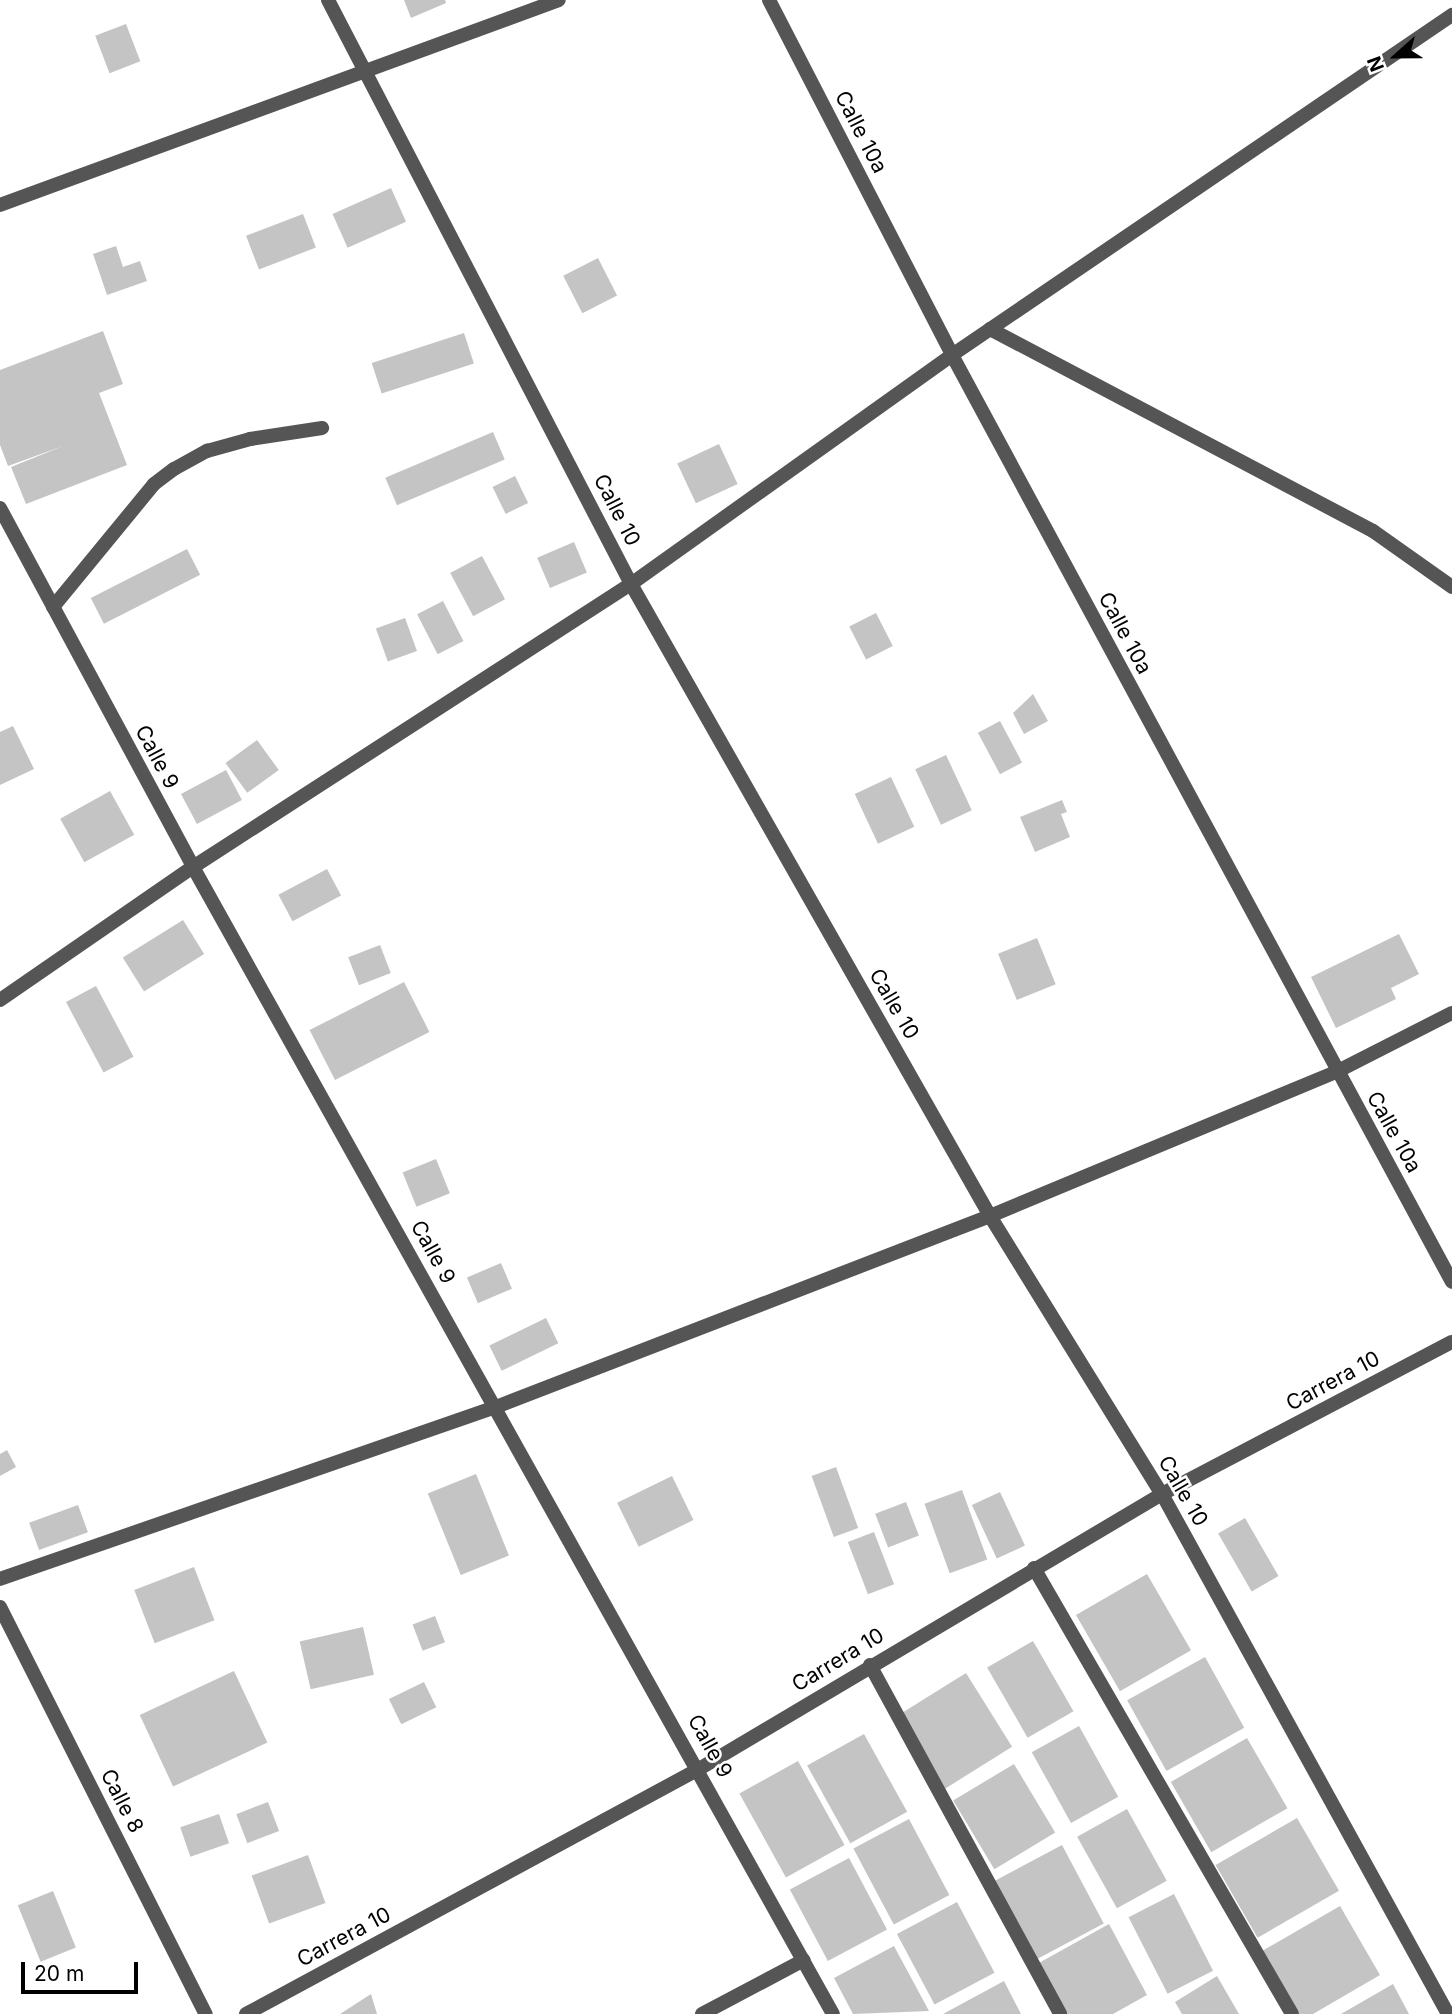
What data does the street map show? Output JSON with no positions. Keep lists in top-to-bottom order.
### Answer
{
  "streets": {
    "street": [
      "Calle 10a",
      "Calle 10",
      "Calle 9",
      "Carrera 10",
      "Calle 8"
    ]
  },
  "crossings": [
    ["Calle 10", "Carrera 10"],
    ["Calle 9", "Carrera 10"]
  ],
  "scale_bar": "20 m",
  "north": "left"
}
